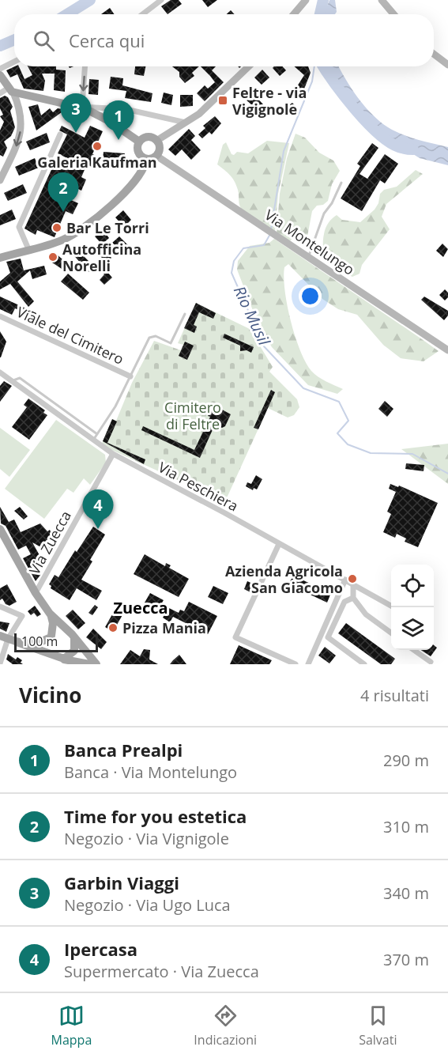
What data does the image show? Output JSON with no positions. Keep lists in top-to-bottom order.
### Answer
{
  "streets": {
    "street": [
      "Via Montelungo",
      "Viale del Cimitero",
      "Via Peschiera",
      "Via Zuecca"
    ]
  },
  "crossings": [
    ["Via Peschiera", "Via Zuecca"]
  ],
  "districts": ["Zuecca"],
  "water": ["Rio Musil"],
  "parks": ["Cimitero di Feltre"],
  "places": {
    "transit": ["Feltre - via Vigignole"],
    "other": [
      "Galeria Kaufman",
      "Bar Le Torri",
      "Autofficina Norelli",
      "Azienda Agricola San Giacomo",
      "Pizza Mania"
    ]
  },
  "scale_bar": "100 m",
  "page": {
    "search": "Cerca qui",
    "pins": [
      "3",
      "1",
      "2",
      "4"
    ],
    "scale": "100 m",
    "heading": ["Vicino", "4 risultati"],
    "list": [
      {
        "mark": "1",
        "name": "Banca Prealpi",
        "note": "Banca · Via Montelungo",
        "value": "290 m"
      },
      {
        "mark": "2",
        "name": "Time for you estetica",
        "note": "Negozio · Via Vignigole",
        "value": "310 m"
      },
      {
        "mark": "3",
        "name": "Garbin Viaggi",
        "note": "Negozio · Via Ugo Luca",
        "value": "340 m"
      },
      {
        "mark": "4",
        "name": "Ipercasa",
        "note": "Supermercato · Via Zuecca",
        "value": "370 m"
      }
    ],
    "nav": ["Mappa", "Indicazioni", "Salvati"]
  }
}
